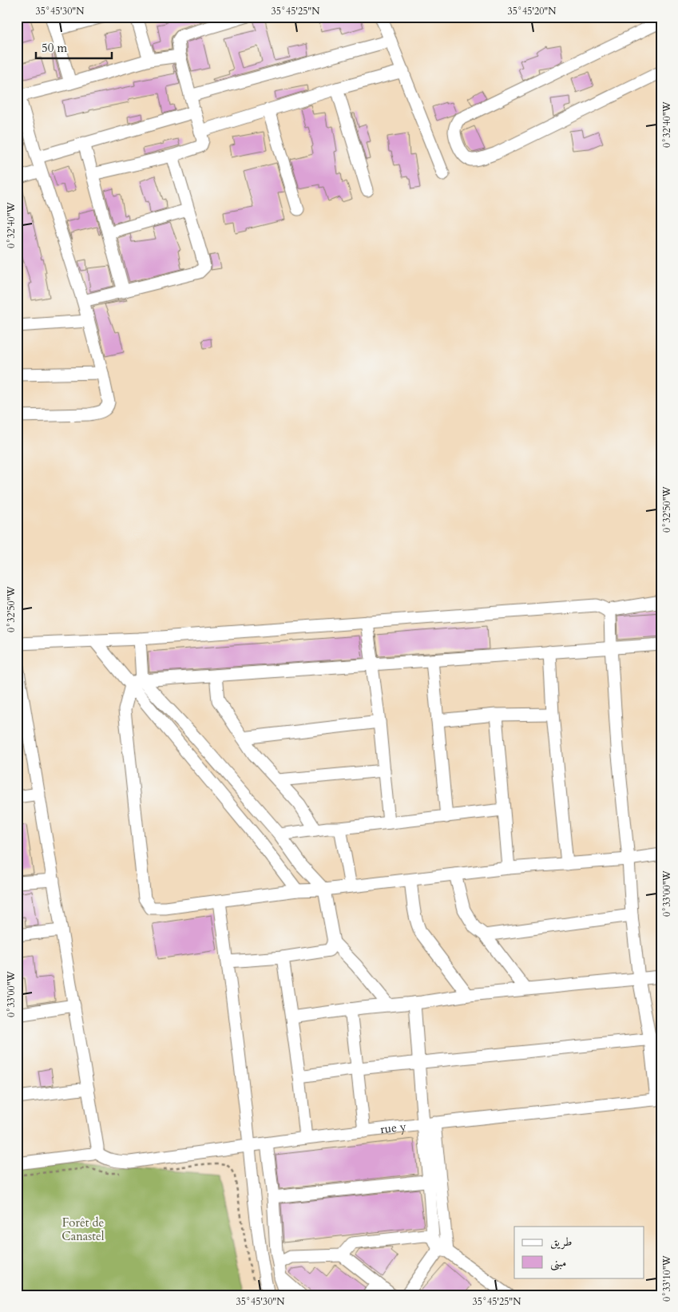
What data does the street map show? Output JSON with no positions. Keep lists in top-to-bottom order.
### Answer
{
  "streets": {
    "street": ["rue y"]
  },
  "parks": ["Forêt de Canastel"],
  "legend": ["طريق", "مبنى"],
  "scale_bar": "50 m",
  "coordinates": [
    "35°45'30\"N",
    "35°45'25\"N",
    "35°45'20\"N",
    "0°32'40\"W",
    "0°32'50\"W",
    "0°33'00\"W",
    "0°33'10\"W"
  ]
}
